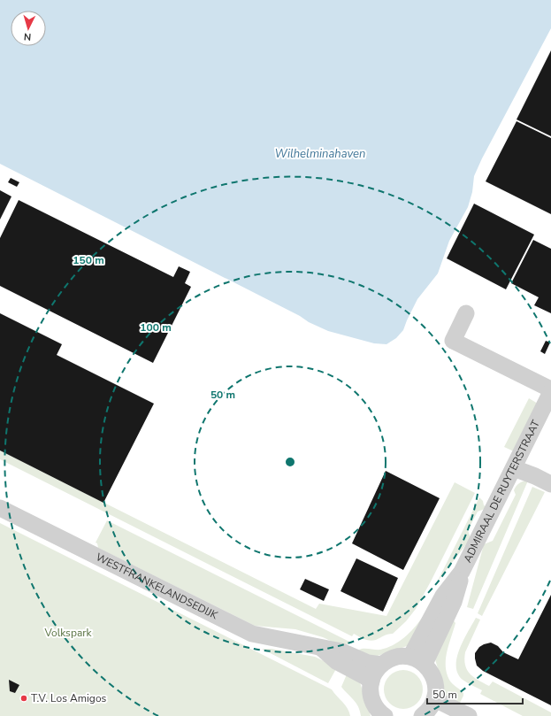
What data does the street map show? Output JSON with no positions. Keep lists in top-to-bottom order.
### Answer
{
  "streets": {
    "street": ["ADMIRAAL DE RUYTERSTRAAT", "WESTFRANKELANDSEDIJK"]
  },
  "water": ["Wilhelminahaven"],
  "parks": ["Volkspark"],
  "places": ["T.V. Los Amigos"],
  "scale_bar": "50 m",
  "north": "bottom",
  "rings": ["150 m", "100 m", "50 m"]
}
